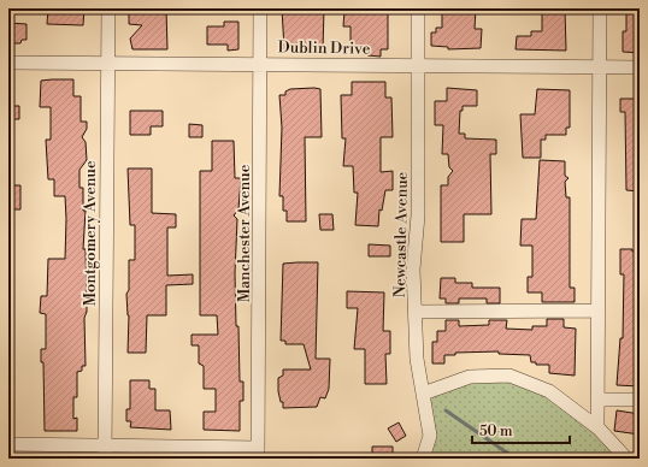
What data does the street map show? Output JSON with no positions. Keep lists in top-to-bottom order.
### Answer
{
  "streets": {
    "street": [
      "Dublin Drive",
      "Montgomery Avenue",
      "Manchester Avenue",
      "Newcastle Avenue"
    ]
  },
  "crossings": [
    ["Dublin Drive", "Montgomery Avenue"],
    ["Dublin Drive", "Manchester Avenue"],
    ["Dublin Drive", "Newcastle Avenue"]
  ],
  "scale_bar": "50 m"
}
